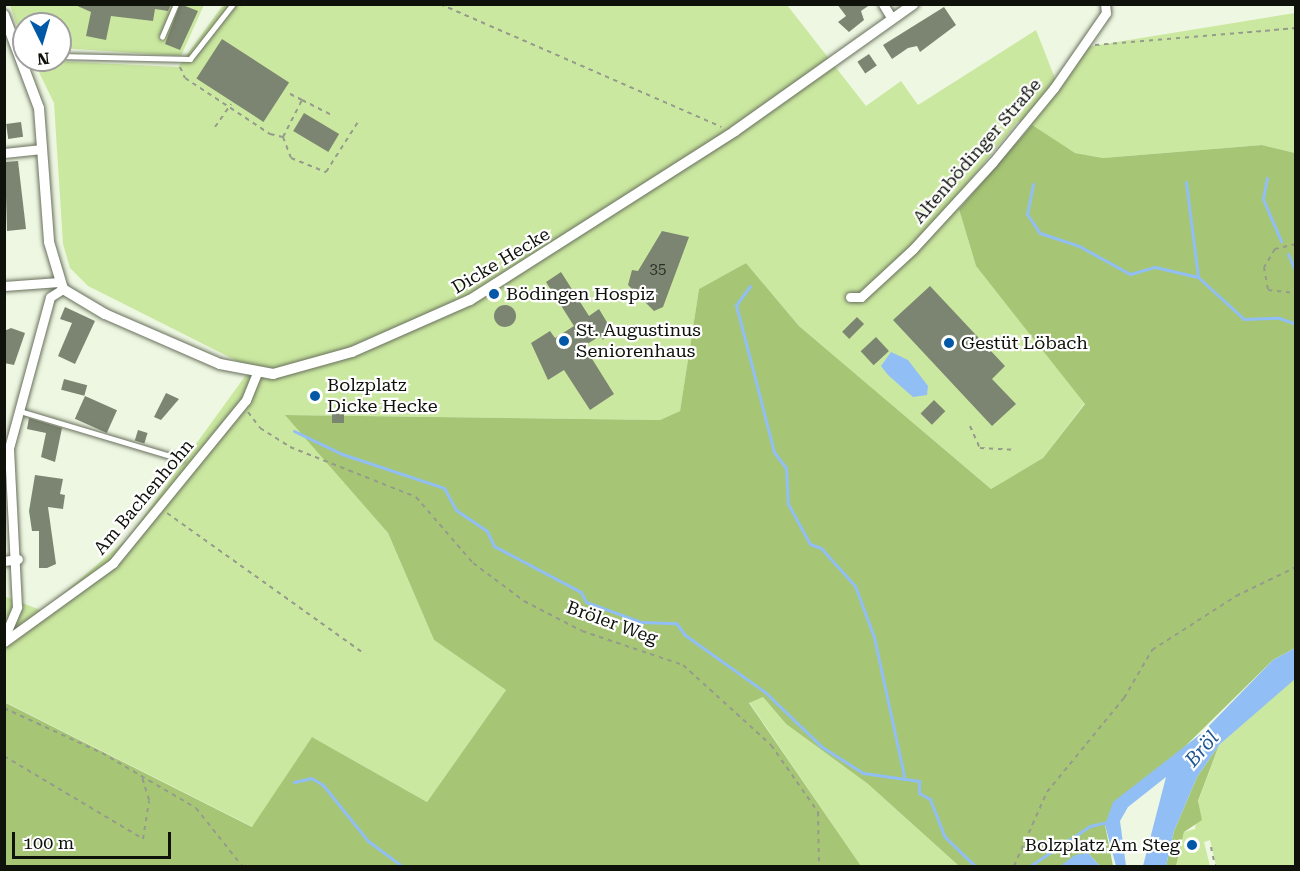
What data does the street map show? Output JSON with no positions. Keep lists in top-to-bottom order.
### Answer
{
  "streets": {
    "street": ["Altenbödinger Straße", "Dicke Hecke", "Am Bachenhohn"],
    "path": ["Bröler Weg"]
  },
  "crossings": [
    ["Dicke Hecke", "Am Bachenhohn"],
    ["Am Bachenhohn", "Bröler Weg"]
  ],
  "water": ["Bröl"],
  "places": [
    "Bödingen Hospiz",
    "St. Augustinus Seniorenhaus",
    "Gestüt Löbach",
    "Bolzplatz Dicke Hecke",
    "Bolzplatz Am Steg"
  ],
  "house_numbers": ["35"],
  "scale_bar": "100 m",
  "north": "bottom"
}
